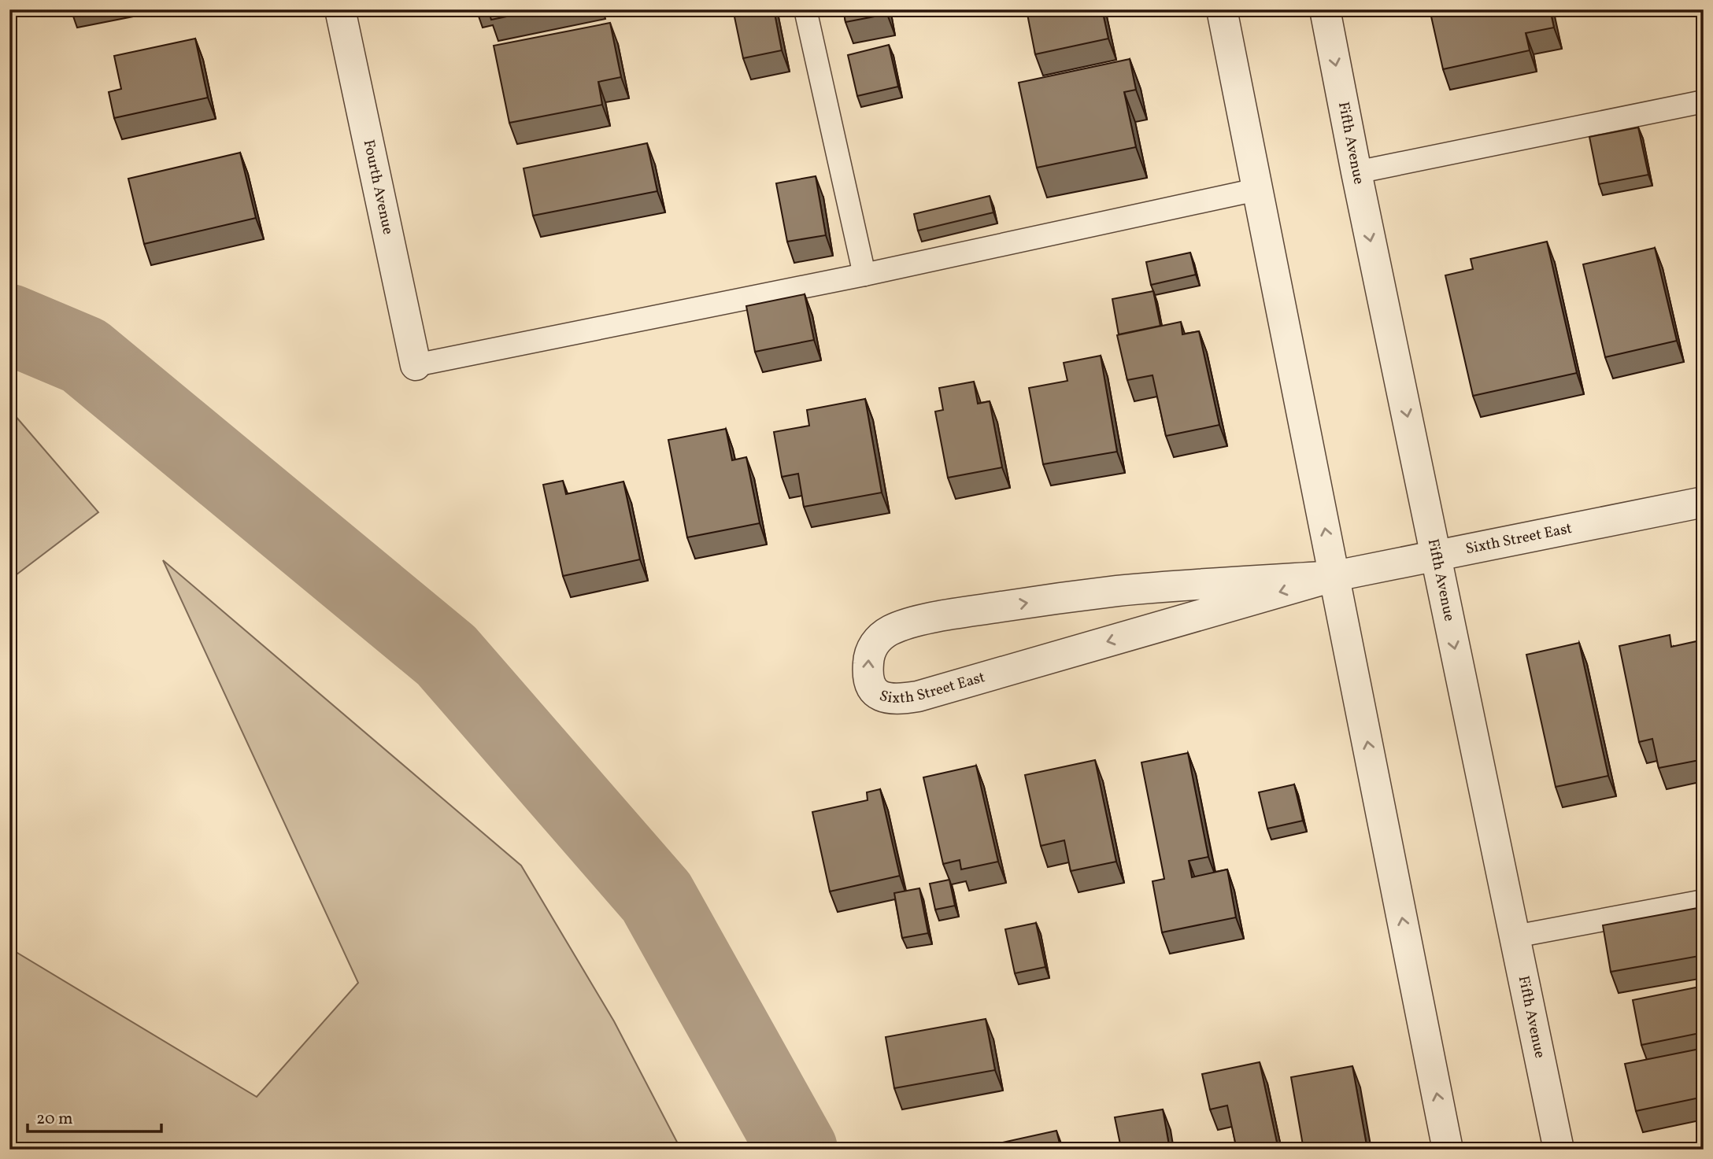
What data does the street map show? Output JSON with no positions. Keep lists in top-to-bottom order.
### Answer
{
  "streets": {
    "street": ["Fifth Avenue", "Fourth Avenue", "Sixth Street East"]
  },
  "crossings": [
    ["Fifth Avenue", "Sixth Street East"]
  ],
  "scale_bar": "20 m"
}
